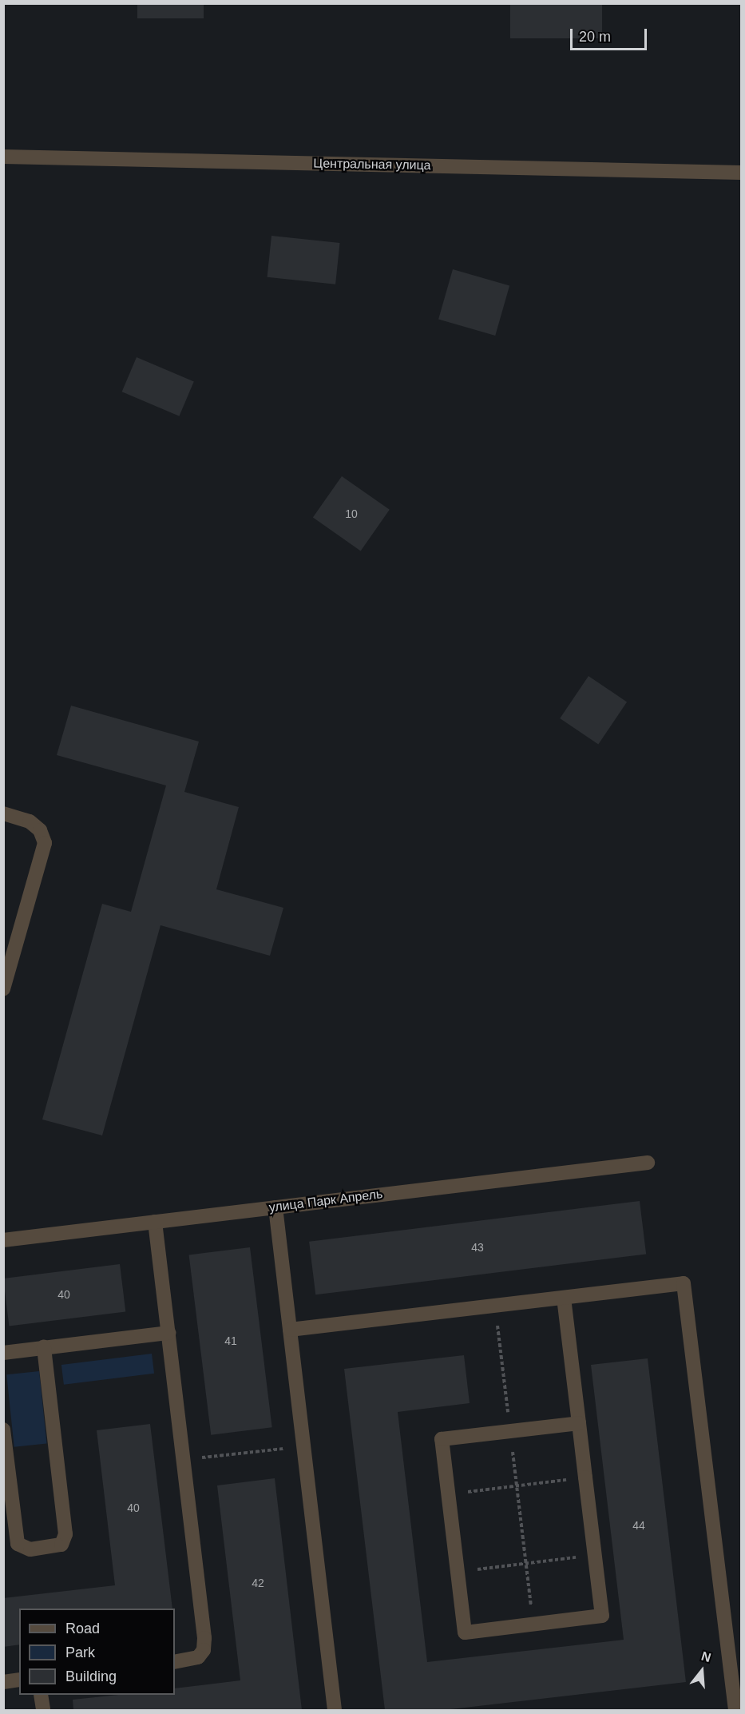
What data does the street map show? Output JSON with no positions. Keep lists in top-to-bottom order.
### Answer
{
  "streets": {
    "street": ["Центральная улица", "улица Парк Апрель"]
  },
  "house_numbers": [
    "10",
    "43",
    "40",
    "41",
    "40",
    "44",
    "42"
  ],
  "legend": ["Road", "Park", "Building"],
  "scale_bar": "20 m",
  "north": "top"
}
